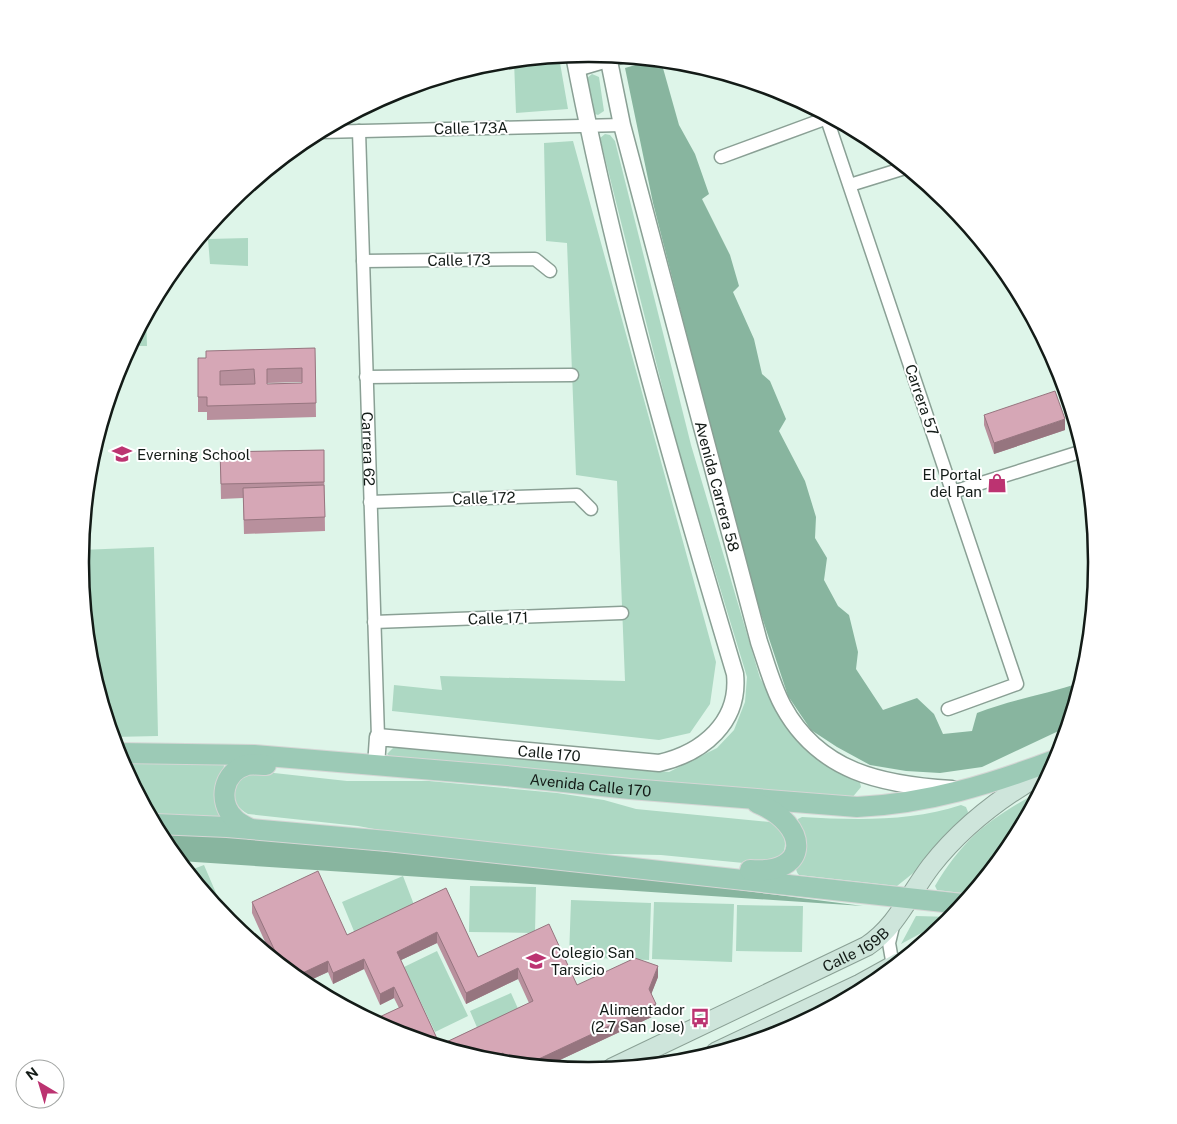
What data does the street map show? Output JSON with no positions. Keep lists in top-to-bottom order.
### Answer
{
  "streets": {
    "main road": ["Avenida Calle 170", "Calle 169B"],
    "street": [
      "Calle 173A",
      "Calle 173",
      "Carrera 57",
      "Carrera 62",
      "Avenida Carrera 58",
      "Calle 172",
      "Calle 171",
      "Calle 170"
    ]
  },
  "crossings": [
    ["Calle 173A", "Carrera 62"],
    ["Calle 173A", "Avenida Carrera 58"],
    ["Calle 173A", "Calle 170"],
    ["Calle 173", "Carrera 62"],
    ["Carrera 62", "Calle 172"],
    ["Carrera 62", "Calle 171"],
    ["Carrera 62", "Calle 170"],
    ["Carrera 62", "Avenida Calle 170"],
    ["Avenida Carrera 58", "Avenida Calle 170"]
  ],
  "places": {
    "school or university": ["Everning School", "Colegio San Tarsicio"],
    "shop": ["El Portal del Pan"],
    "bus stop": ["Alimentador (2.7 San Jose)"]
  },
  "north": "top left"
}
